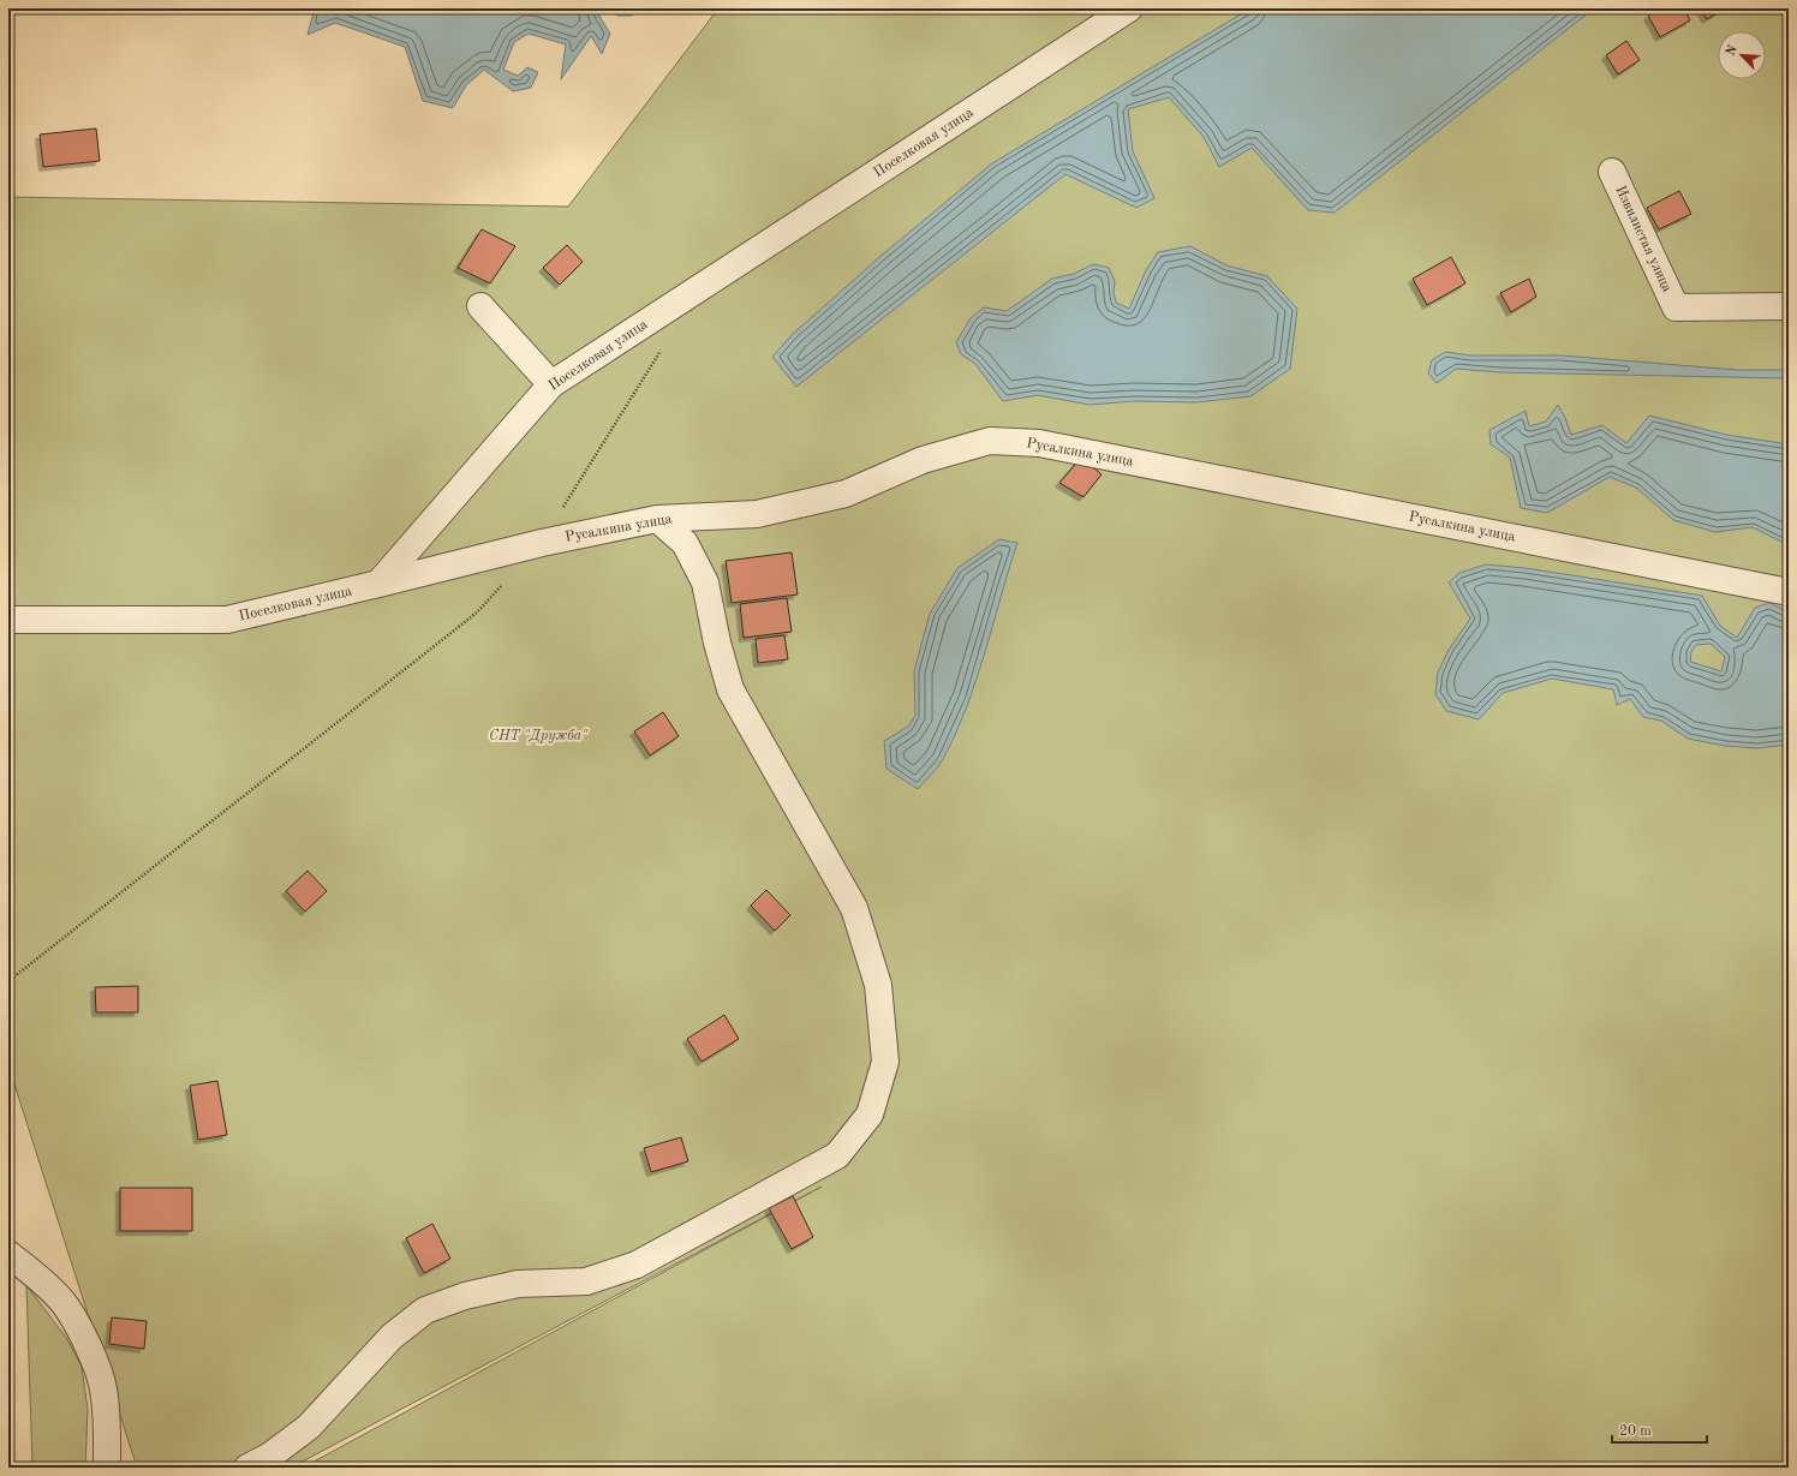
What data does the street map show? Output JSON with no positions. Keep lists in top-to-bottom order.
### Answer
{
  "streets": {
    "street": ["Поселковая улица", "Извилистая улица", "Русалкина улица"]
  },
  "crossings": [
    ["Поселковая улица", "Русалкина улица"]
  ],
  "parks": ["СНТ \"Дружба\""],
  "scale_bar": "20 m",
  "north": "top left"
}
